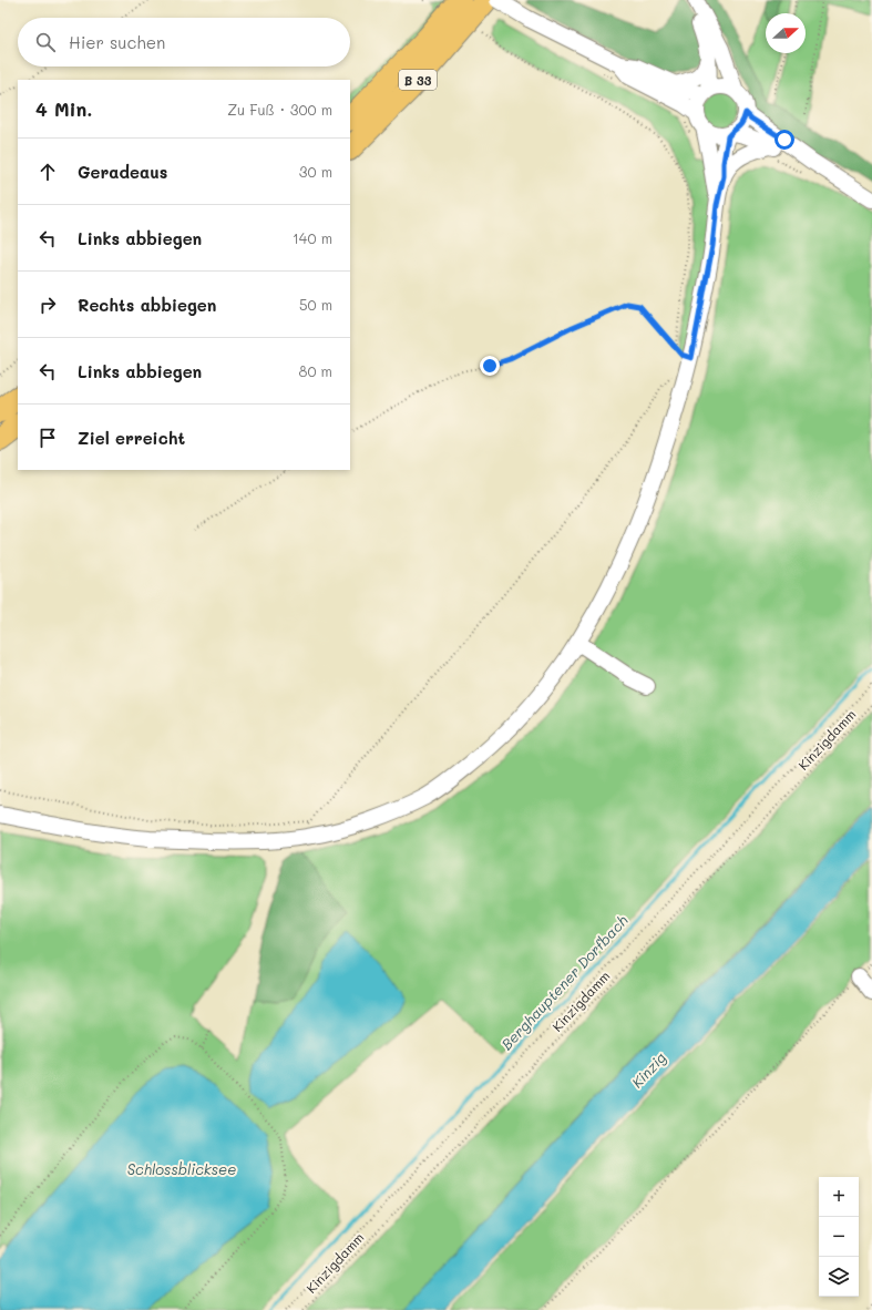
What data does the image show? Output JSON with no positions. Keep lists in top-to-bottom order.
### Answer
{
  "streets": {
    "highway": ["B 33"],
    "path": ["Kinzigdamm"]
  },
  "water": ["Berghauptener Dorfbach", "Kinzig", "Schlossblicksee"],
  "north": "right",
  "page": {
    "search": "Hier suchen",
    "heading": ["4 Min.", "Zu Fuß · 300 m"],
    "list": [
      ["Geradeaus", "30 m"],
      ["Links abbiegen", "140 m"],
      ["Rechts abbiegen", "50 m"],
      ["Links abbiegen", "80 m"],
      "Ziel erreicht"
    ],
    "map_buttons": ["+", "−"]
  }
}
